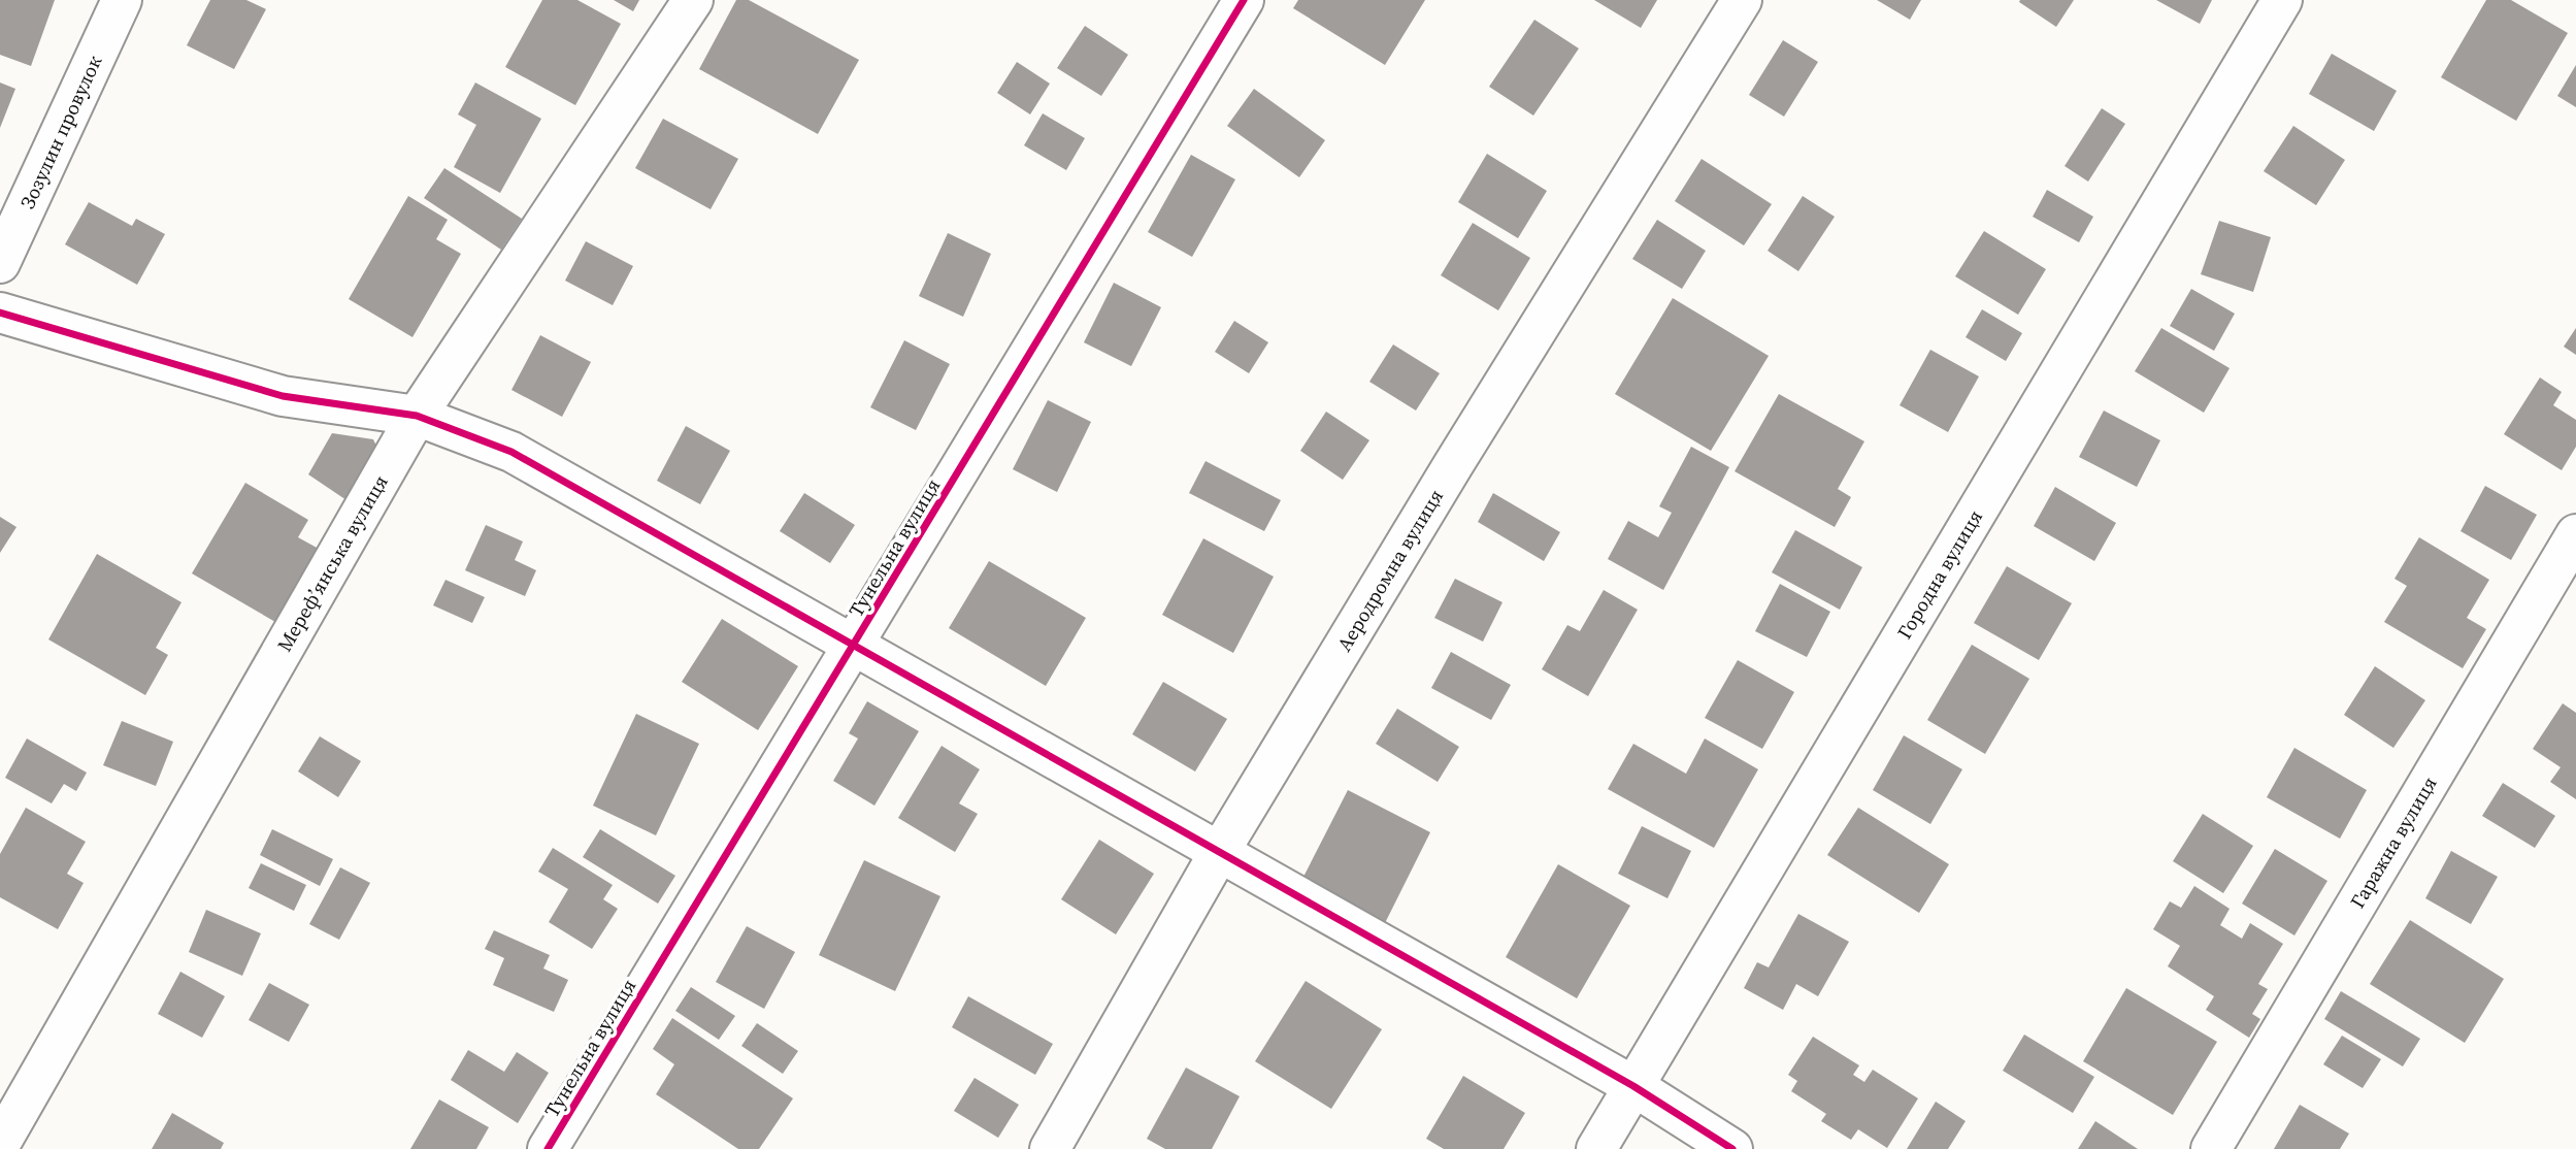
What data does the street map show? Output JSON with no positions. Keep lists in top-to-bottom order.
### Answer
{
  "streets": {
    "street": [
      "Зозулин провулок",
      "Тунельна вулиця",
      "Мерефʼянська вулиця",
      "Аеродромна вулиця",
      "Городна вулиця",
      "Гаражна вулиця"
    ]
  }
}
